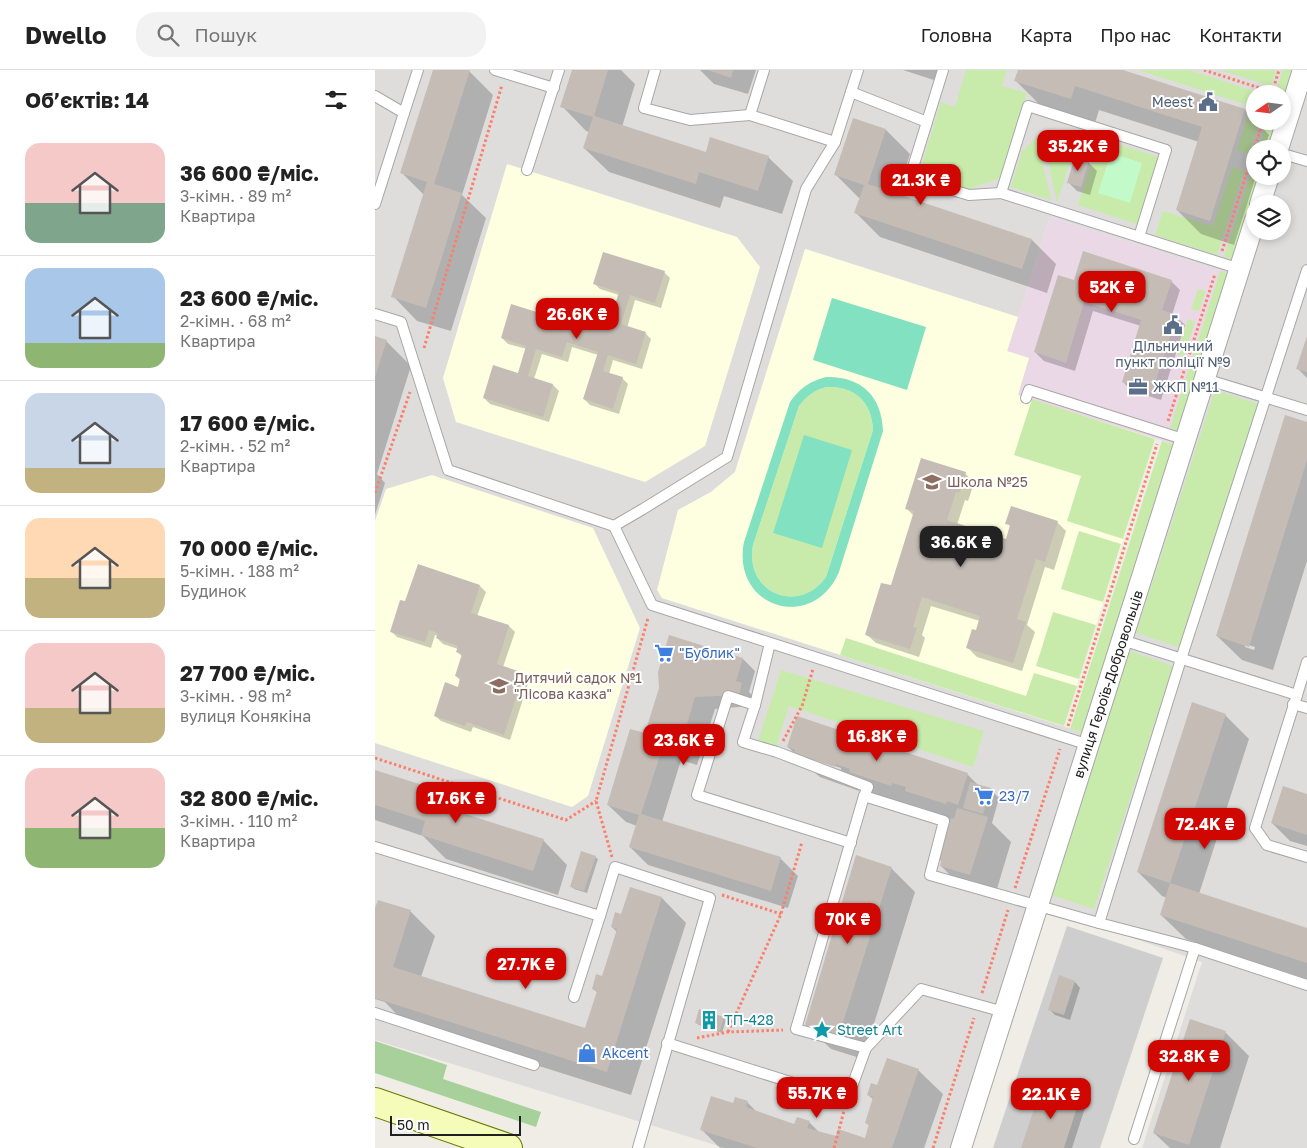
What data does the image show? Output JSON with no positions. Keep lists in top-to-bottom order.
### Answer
{
  "streets": {
    "street": ["вулиця Героїв-Добровольців"]
  },
  "places": {
    "public building": ["Meest", "Дільничний пункт поліції №9"],
    "office": ["ЖКП №11"],
    "school or university": ["Школа №25", "Дитячий садок №1 \"Лісова казка\""],
    "supermarket": ["\"Бублик\"", "23/7"],
    "building": ["ТП-428"],
    "place": ["Street Art"],
    "shop": ["Akcent"]
  },
  "scale_bar": "50 m",
  "north": "left",
  "page": {
    "header": "Dwello",
    "search": "Пошук",
    "nav": [
      "Головна",
      "Карта",
      "Про нас",
      "Контакти"
    ],
    "heading": "Об’єктів: 14",
    "list": [
      {
        "name": "36 600 ₴/міс.",
        "note": "3-кімн. · 89 m² · Квартира"
      },
      {
        "name": "23 600 ₴/міс.",
        "note": "2-кімн. · 68 m² · Квартира"
      },
      {
        "name": "17 600 ₴/міс.",
        "note": "2-кімн. · 52 m² · Квартира"
      },
      {
        "name": "70 000 ₴/міс.",
        "note": "5-кімн. · 188 m² · Будинок"
      },
      {
        "name": "27 700 ₴/міс.",
        "note": "3-кімн. · 98 m² · вулиця Конякіна"
      },
      {
        "name": "32 800 ₴/міс.",
        "note": "3-кімн. · 110 m² · Квартира"
      }
    ],
    "price": [
      "35.2K ₴",
      "21.3K ₴",
      "52K ₴",
      "26.6K ₴",
      "36.6K ₴",
      "16.8K ₴",
      "23.6K ₴",
      "17.6K ₴",
      "72.4K ₴",
      "70K ₴",
      "27.7K ₴",
      "32.8K ₴",
      "55.7K ₴",
      "22.1K ₴"
    ],
    "scale": "50 m"
  }
}
